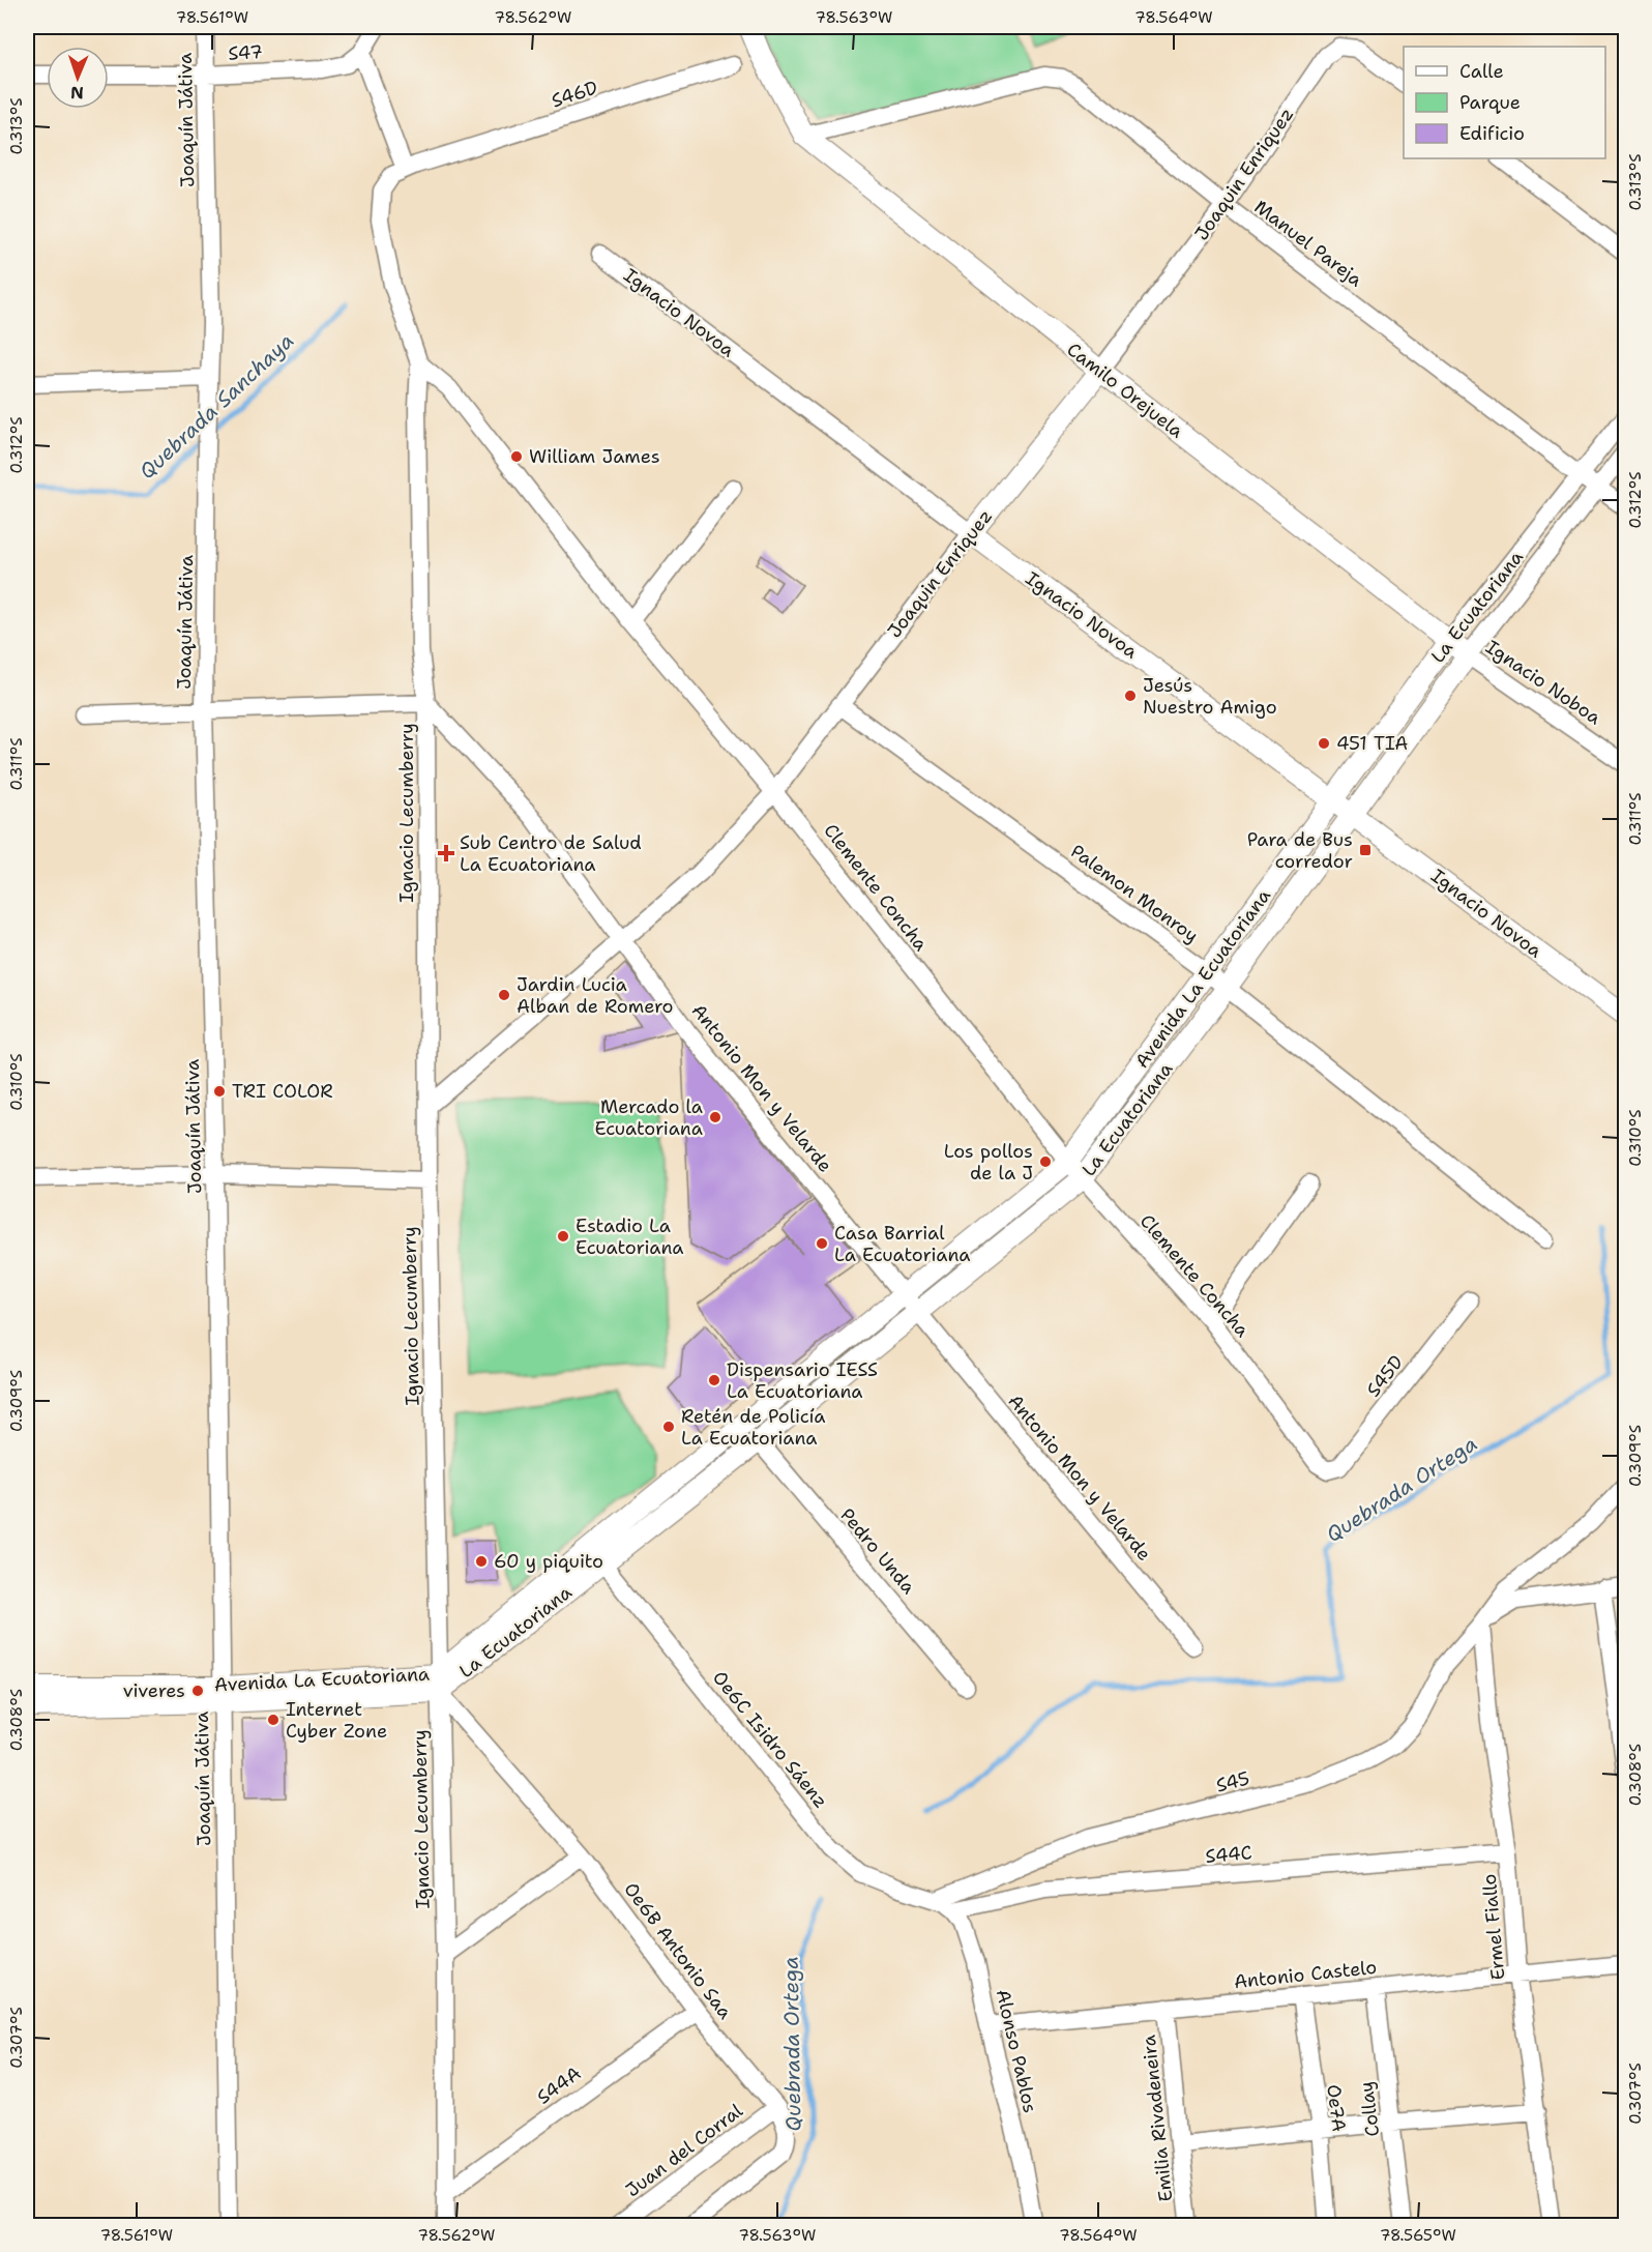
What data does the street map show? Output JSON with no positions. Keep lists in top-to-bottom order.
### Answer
{
  "streets": {
    "street": [
      "S47",
      "S46D",
      "Joaquín Játiva",
      "Joaquin Enriquez",
      "Manuel Pareja",
      "Ignacio Novoa",
      "Camilo Orejuela",
      "La Ecuatoriana",
      "Ignacio Noboa",
      "Ignacio Lecumberry",
      "Clemente Concha",
      "Palemon Monroy",
      "Avenida La Ecuatoriana",
      "Antonio Mon y Velarde",
      "S45D",
      "Pedro Unda",
      "Oe6C Isidro Sáenz",
      "S45",
      "S44C",
      "Ermel Fiallo",
      "Oe6B Antonio Saa",
      "Antonio Castelo",
      "Alonso Pablos",
      "S44A",
      "Oe7A",
      "Collay",
      "Emilia Rivadeneira",
      "Juan del Corral"
    ]
  },
  "crossings": [
    ["S47", "Joaquín Játiva"],
    ["Joaquín Játiva", "Avenida La Ecuatoriana"],
    ["Joaquin Enriquez", "Manuel Pareja"],
    ["Joaquin Enriquez", "Ignacio Novoa"],
    ["Joaquin Enriquez", "Camilo Orejuela"],
    ["Joaquin Enriquez", "Ignacio Lecumberry"],
    ["Joaquin Enriquez", "Clemente Concha"],
    ["Joaquin Enriquez", "Palemon Monroy"],
    ["Joaquin Enriquez", "Antonio Mon y Velarde"],
    ["Manuel Pareja", "Camilo Orejuela"],
    ["Manuel Pareja", "La Ecuatoriana"],
    ["Ignacio Novoa", "La Ecuatoriana"],
    ["Ignacio Novoa", "Avenida La Ecuatoriana"],
    ["Camilo Orejuela", "La Ecuatoriana"],
    ["Camilo Orejuela", "Ignacio Noboa"],
    ["La Ecuatoriana", "Ignacio Noboa"],
    ["La Ecuatoriana", "Clemente Concha"],
    ["La Ecuatoriana", "Palemon Monroy"],
    ["La Ecuatoriana", "Avenida La Ecuatoriana"],
    ["La Ecuatoriana", "Antonio Mon y Velarde"],
    ["La Ecuatoriana", "Pedro Unda"],
    ["La Ecuatoriana", "Oe6C Isidro Sáenz"],
    ["Ignacio Lecumberry", "Clemente Concha"],
    ["Ignacio Lecumberry", "Avenida La Ecuatoriana"],
    ["Ignacio Lecumberry", "Antonio Mon y Velarde"],
    ["Ignacio Lecumberry", "Oe6B Antonio Saa"],
    ["Ignacio Lecumberry", "S44A"],
    ["Clemente Concha", "Avenida La Ecuatoriana"],
    ["Clemente Concha", "S45D"],
    ["Palemon Monroy", "Avenida La Ecuatoriana"],
    ["Avenida La Ecuatoriana", "Antonio Mon y Velarde"],
    ["Avenida La Ecuatoriana", "Oe6C Isidro Sáenz"],
    ["Avenida La Ecuatoriana", "Oe6B Antonio Saa"],
    ["Oe6C Isidro Sáenz", "S45"],
    ["S45", "Ermel Fiallo"],
    ["S44C", "Ermel Fiallo"],
    ["S44C", "Alonso Pablos"],
    ["Ermel Fiallo", "Antonio Castelo"],
    ["Oe6B Antonio Saa", "S44A"],
    ["Oe6B Antonio Saa", "Juan del Corral"],
    ["Antonio Castelo", "Alonso Pablos"],
    ["Antonio Castelo", "Oe7A"],
    ["Antonio Castelo", "Collay"],
    ["Antonio Castelo", "Emilia Rivadeneira"]
  ],
  "water": ["Quebrada Sanchaya", "Quebrada Ortega"],
  "places": {
    "other": [
      "William James",
      "Jesús Nuestro Amigo",
      "451 TIA",
      "Jardin Lucia Alban de Romero",
      "TRI COLOR",
      "Mercado la Ecuatoriana",
      "Los pollos de la J",
      "Estadio La Ecuatoriana",
      "Casa Barrial La Ecuatoriana",
      "Dispensario IESS La Ecuatoriana",
      "Retén de Policía La Ecuatoriana",
      "60 y piquito",
      "viveres",
      "Internet Cyber Zone"
    ],
    "transit": ["Para de Bus corredor"],
    "health": ["Sub Centro de Salud La Ecuatoriana"]
  },
  "legend": ["Calle", "Parque", "Edificio"],
  "north": "bottom",
  "coordinates": [
    "78.561°W",
    "78.562°W",
    "78.563°W",
    "78.564°W",
    "0.313°S",
    "0.312°S",
    "0.311°S",
    "0.310°S",
    "0.309°S",
    "0.308°S",
    "0.307°S",
    "78.565°W"
  ]
}
